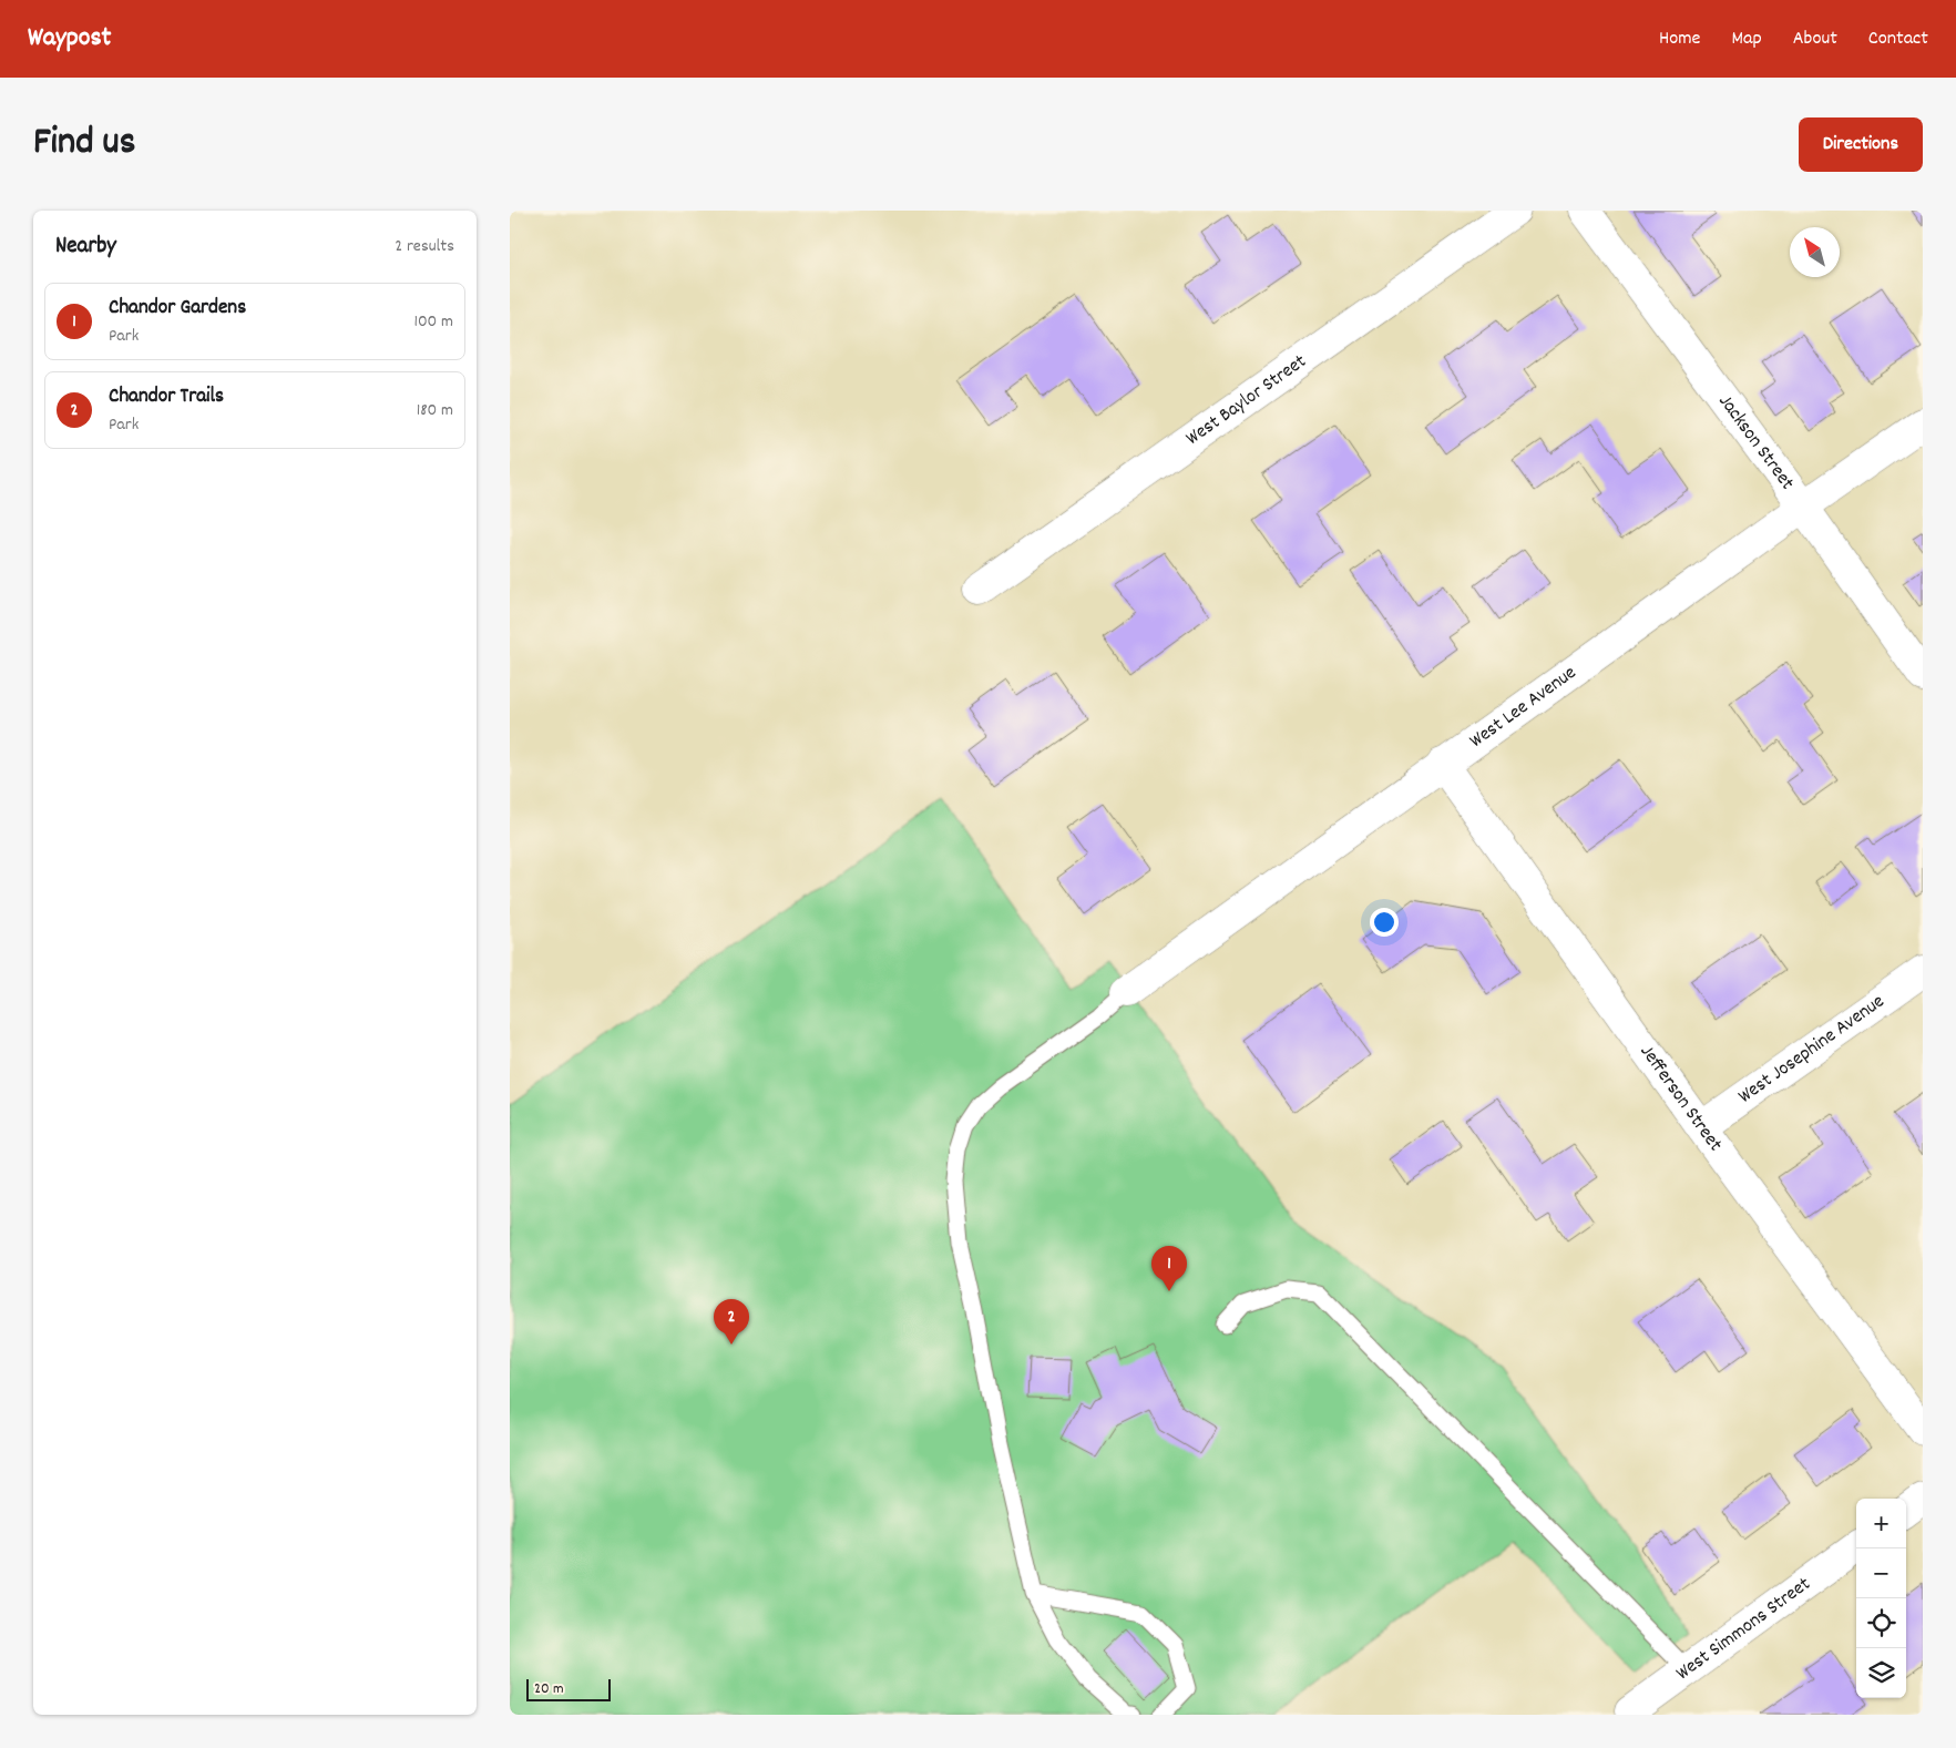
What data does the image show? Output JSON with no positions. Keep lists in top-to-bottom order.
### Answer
{
  "streets": {
    "street": [
      "West Baylor Street",
      "Jackson Street",
      "West Lee Avenue",
      "West Josephine Avenue",
      "Jefferson Street",
      "West Simmons Street"
    ]
  },
  "crossings": [
    ["Jackson Street", "West Lee Avenue"],
    ["West Lee Avenue", "Jefferson Street"],
    ["West Josephine Avenue", "Jefferson Street"]
  ],
  "scale_bar": "20 m",
  "north": "top left",
  "page": {
    "header": "Waypost",
    "nav": [
      "Home",
      "Map",
      "About",
      "Contact"
    ],
    "title": "Find us",
    "buttons": "Directions",
    "heading": ["Nearby", "2 results"],
    "list": [
      {
        "mark": "1",
        "name": "Chandor Gardens",
        "note": "Park",
        "value": "100 m"
      },
      {
        "mark": "2",
        "name": "Chandor Trails",
        "note": "Park",
        "value": "180 m"
      }
    ],
    "pins": ["1", "2"],
    "map_buttons": ["+", "−"],
    "scale": "20 m"
  }
}
